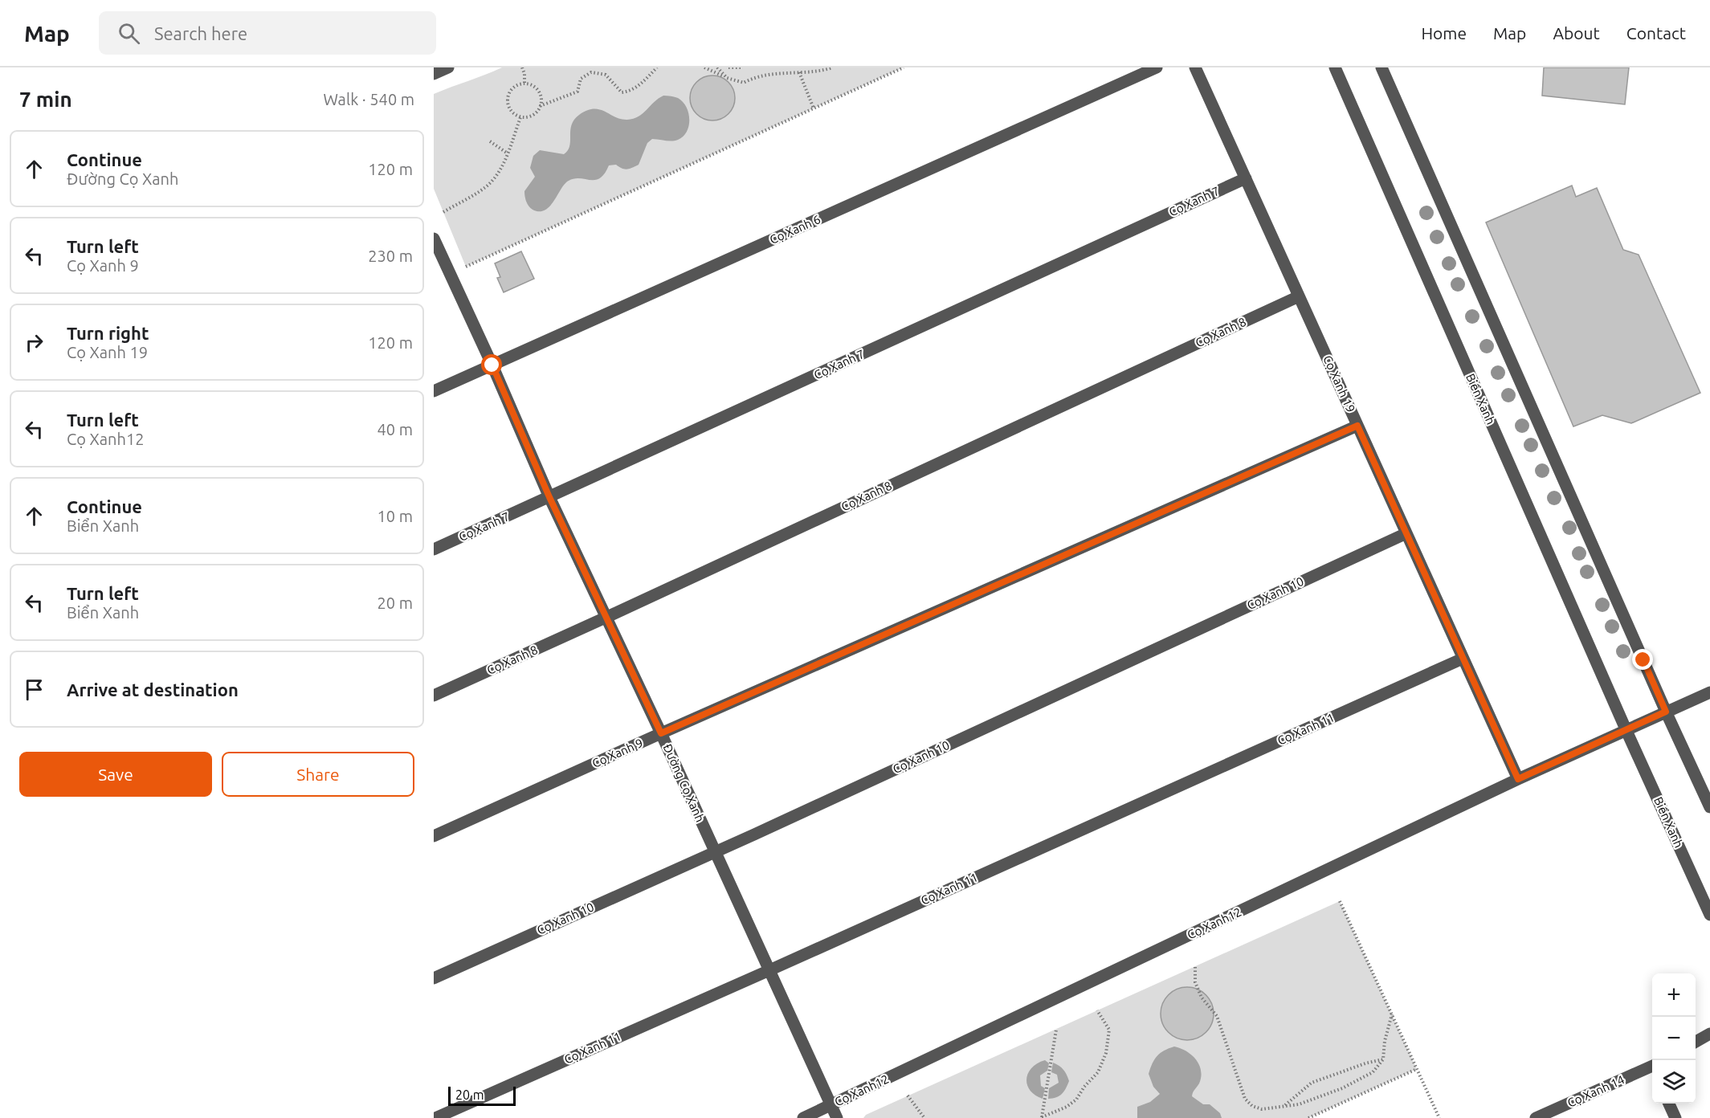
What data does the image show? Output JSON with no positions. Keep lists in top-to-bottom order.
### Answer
{
  "streets": {
    "street": [
      "Cọ Xanh 7",
      "Cọ Xanh 6",
      "Cọ Xanh 8",
      "Cọ Xanh 19",
      "Biển Xanh",
      "Cọ Xanh 10",
      "Cọ Xanh 11",
      "Cọ Xanh 9",
      "Đường Cọ Xanh",
      "Cọ Xanh12",
      "Cọ Xanh 14"
    ]
  },
  "crossings": [
    ["Cọ Xanh 7", "Cọ Xanh 19"],
    ["Cọ Xanh 7", "Đường Cọ Xanh"],
    ["Cọ Xanh 6", "Đường Cọ Xanh"],
    ["Cọ Xanh 8", "Cọ Xanh 19"],
    ["Cọ Xanh 8", "Đường Cọ Xanh"],
    ["Cọ Xanh 19", "Cọ Xanh 10"],
    ["Cọ Xanh 19", "Cọ Xanh 11"],
    ["Cọ Xanh 19", "Cọ Xanh 9"],
    ["Cọ Xanh 19", "Cọ Xanh12"],
    ["Biển Xanh", "Cọ Xanh12"],
    ["Cọ Xanh 10", "Đường Cọ Xanh"],
    ["Cọ Xanh 11", "Đường Cọ Xanh"],
    ["Cọ Xanh 9", "Đường Cọ Xanh"],
    ["Đường Cọ Xanh", "Cọ Xanh12"]
  ],
  "scale_bar": "20 m",
  "page": {
    "header": "Map",
    "search": "Search here",
    "nav": [
      "Home",
      "Map",
      "About",
      "Contact"
    ],
    "heading": ["7 min", "Walk · 540 m"],
    "list": [
      ["Continue", "Đường Cọ Xanh", "120 m"],
      ["Turn left", "Cọ Xanh 9", "230 m"],
      ["Turn right", "Cọ Xanh 19", "120 m"],
      ["Turn left", "Cọ Xanh12", "40 m"],
      ["Continue", "Biển Xanh", "10 m"],
      ["Turn left", "Biển Xanh", "20 m"],
      "Arrive at destination"
    ],
    "buttons": ["Save", "Share"],
    "map_buttons": ["+", "−"],
    "scale": "20 m"
  }
}
